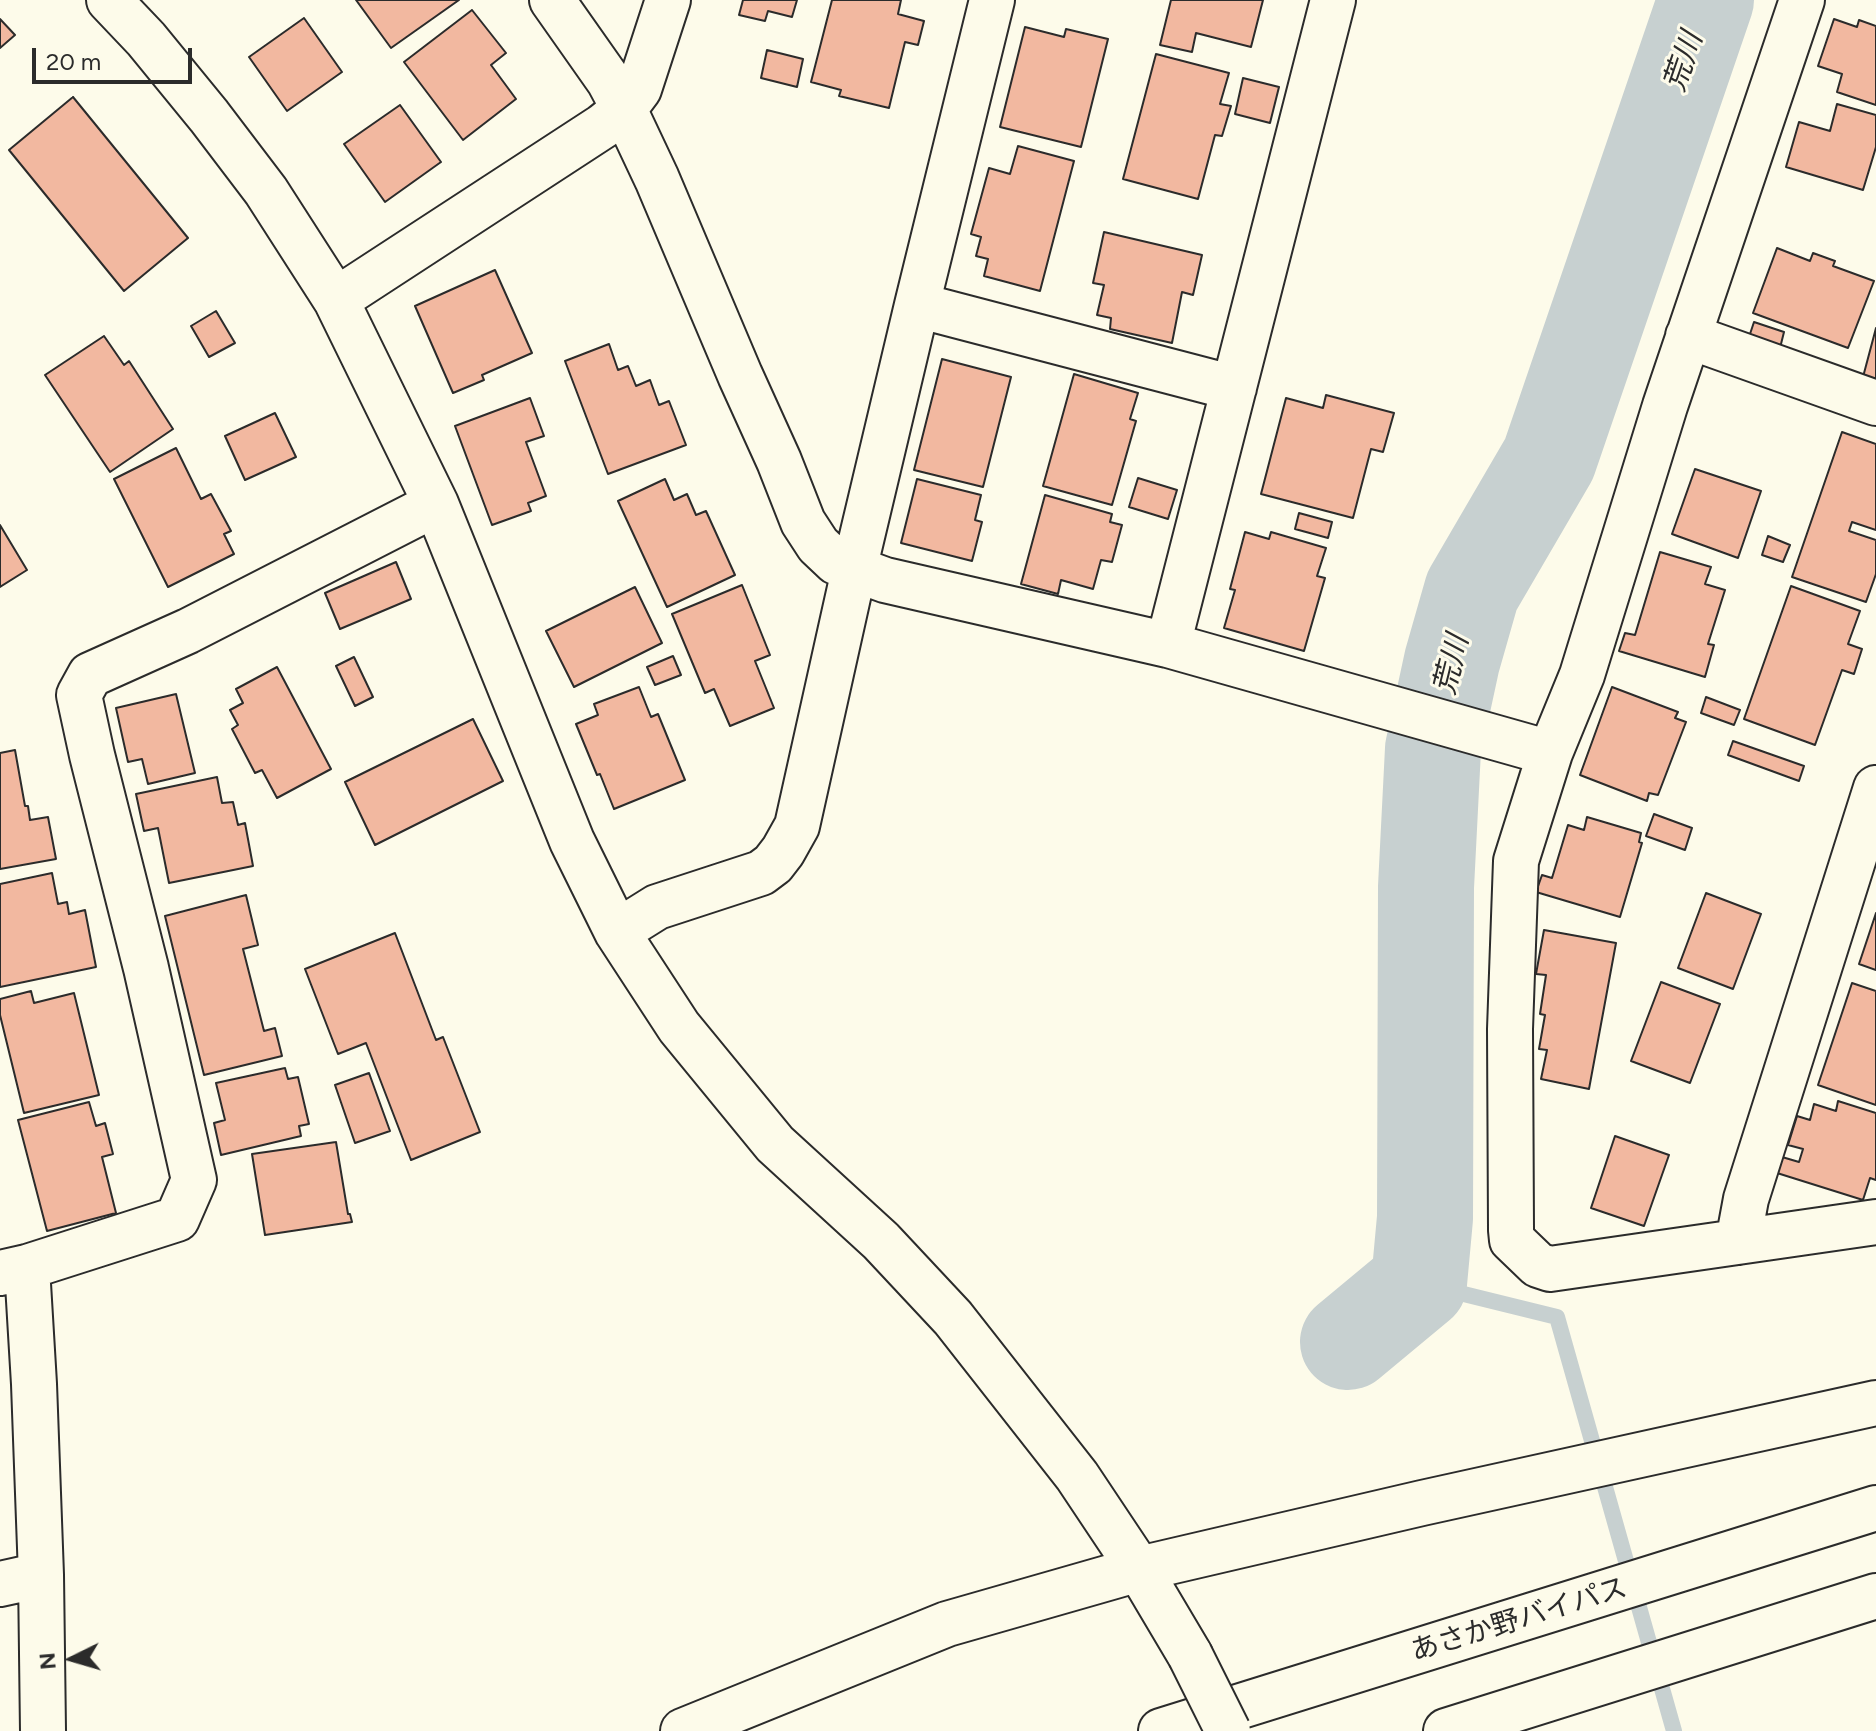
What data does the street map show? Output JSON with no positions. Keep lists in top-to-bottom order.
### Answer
{
  "streets": {
    "main road": ["あさか野バイパス"]
  },
  "water": ["荒川"],
  "scale_bar": "20 m",
  "north": "left"
}
